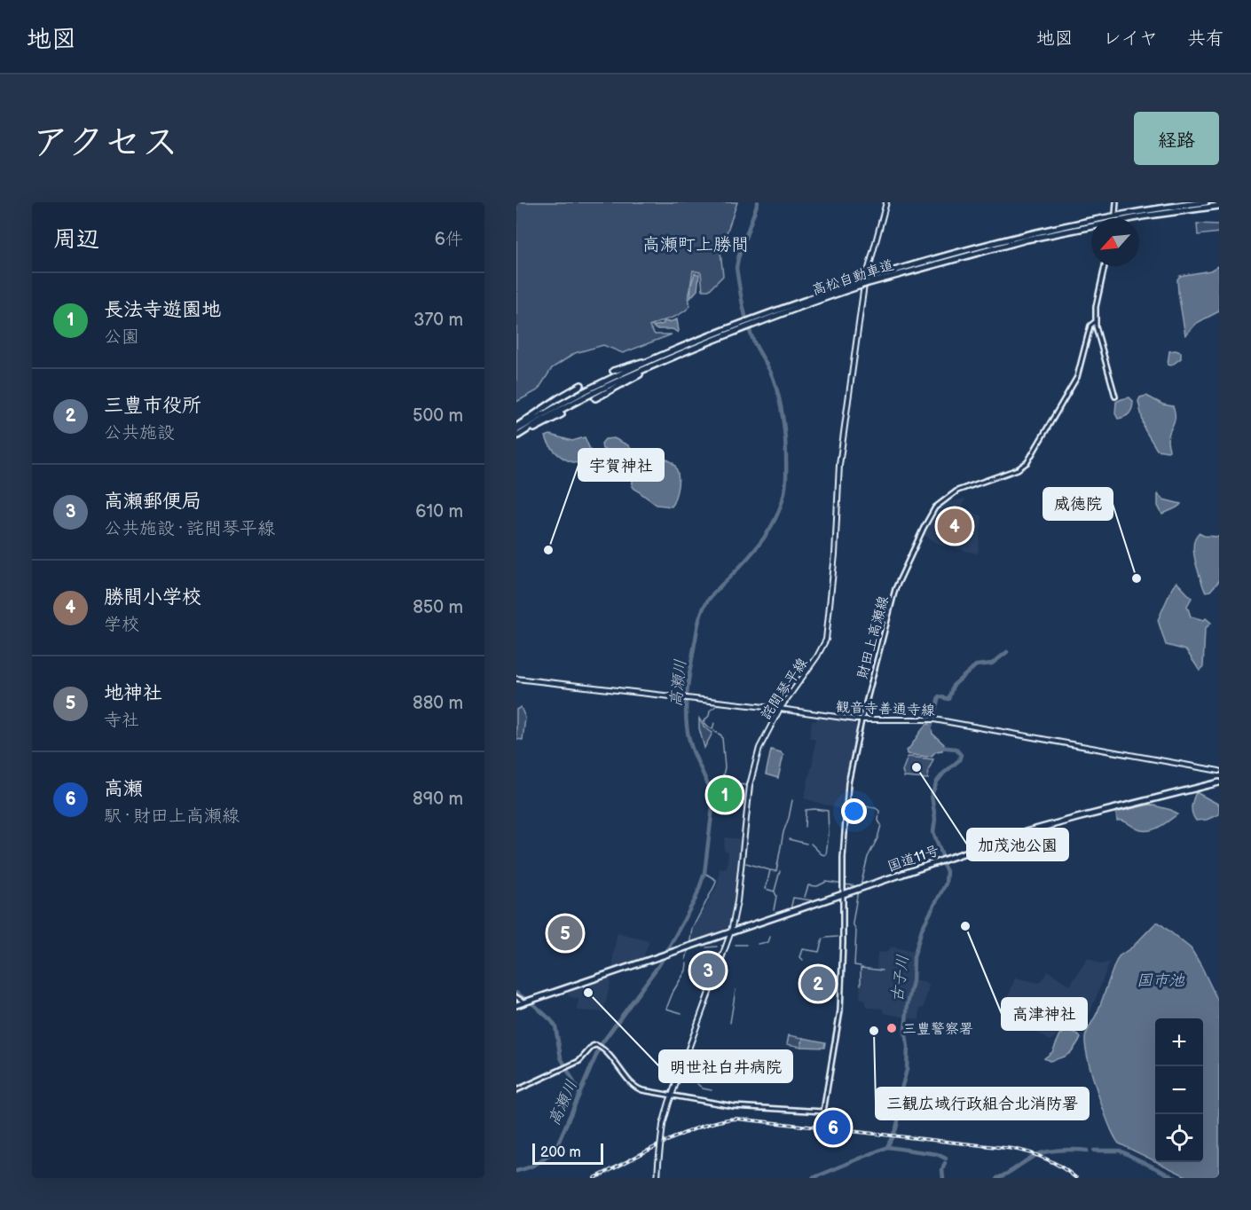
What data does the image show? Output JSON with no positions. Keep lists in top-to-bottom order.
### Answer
{
  "streets": {
    "highway": ["高松自動車道", "国道11号"],
    "main road": ["財田上高瀬線", "詫間琴平線", "観音寺善通寺線"]
  },
  "crossings": [
    ["財田上高瀬線", "詫間琴平線"],
    ["財田上高瀬線", "観音寺善通寺線"],
    ["財田上高瀬線", "国道11号"],
    ["詫間琴平線", "観音寺善通寺線"],
    ["詫間琴平線", "国道11号"]
  ],
  "districts": ["高瀬町上勝間"],
  "water": ["高瀬川", "古子川", "国市池"],
  "places": [
    "宇賀神社",
    "威徳院",
    "加茂池公園",
    "高津神社",
    "明世社白井病院",
    "三豊警察署",
    "三観広域行政組合北消防署"
  ],
  "scale_bar": "200 m",
  "north": "bottom left",
  "page": {
    "header": "地図",
    "nav": ["地図", "レイヤ", "共有"],
    "title": "アクセス",
    "buttons": "経路",
    "heading": ["周辺", "6件"],
    "list": [
      {
        "mark": "1",
        "name": "長法寺遊園地",
        "note": "公園",
        "value": "370 m"
      },
      {
        "mark": "2",
        "name": "三豊市役所",
        "note": "公共施設",
        "value": "500 m"
      },
      {
        "mark": "3",
        "name": "高瀬郵便局",
        "note": "公共施設 · 詫間琴平線",
        "value": "610 m"
      },
      {
        "mark": "4",
        "name": "勝間小学校",
        "note": "学校",
        "value": "850 m"
      },
      {
        "mark": "5",
        "name": "地神社",
        "note": "寺社",
        "value": "880 m"
      },
      {
        "mark": "6",
        "name": "高瀬",
        "note": "駅 · 財田上高瀬線",
        "value": "890 m"
      }
    ],
    "pins": [
      "4",
      "1",
      "5",
      "3",
      "2",
      "6"
    ],
    "map_buttons": ["+", "−"],
    "scale": "200 m"
  }
}
